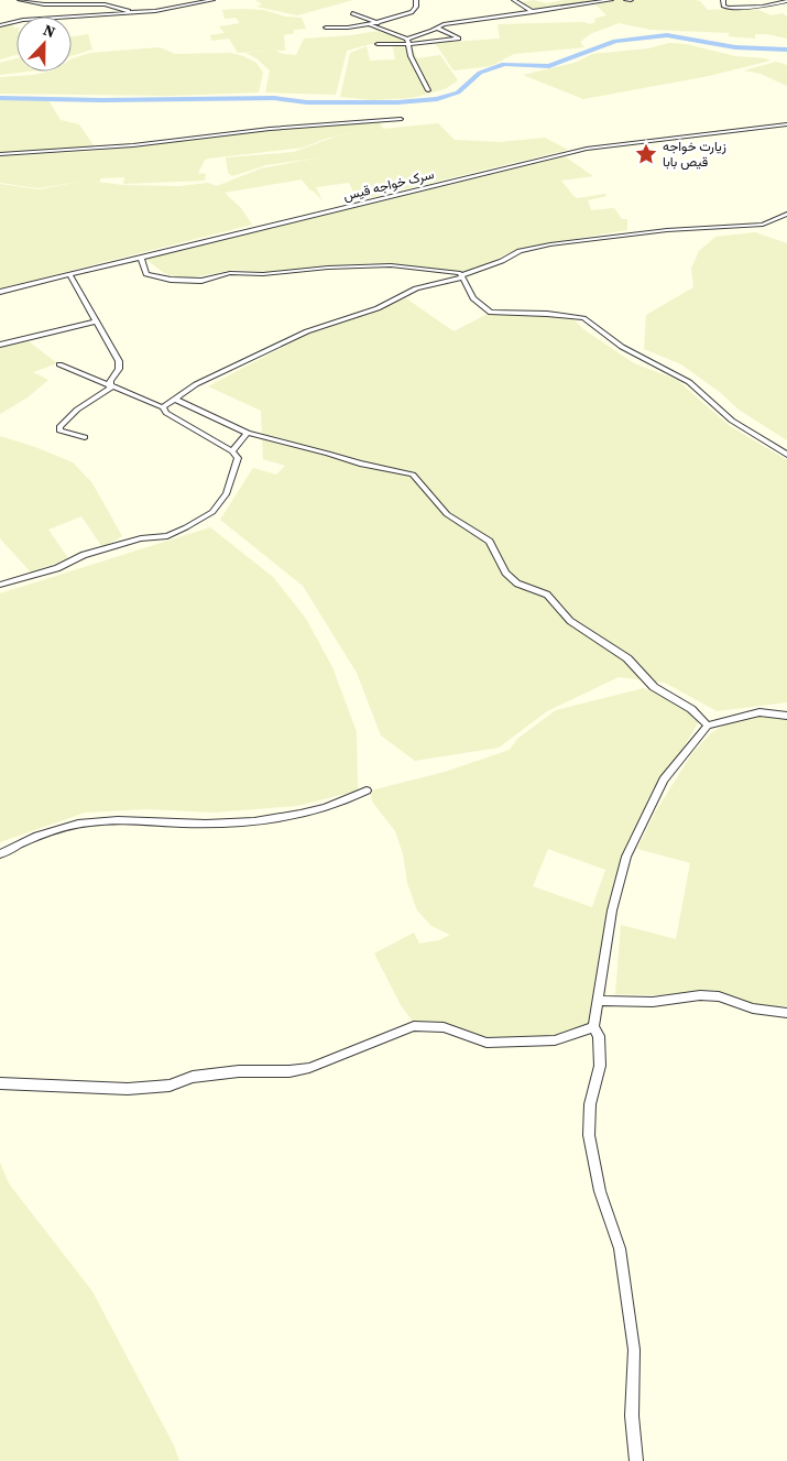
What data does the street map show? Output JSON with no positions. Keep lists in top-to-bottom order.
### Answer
{
  "streets": {
    "street": ["سرک خواجه قیس"]
  },
  "places": {
    "place": ["زیارت خواجه قیص بابا"]
  },
  "north": "top"
}
